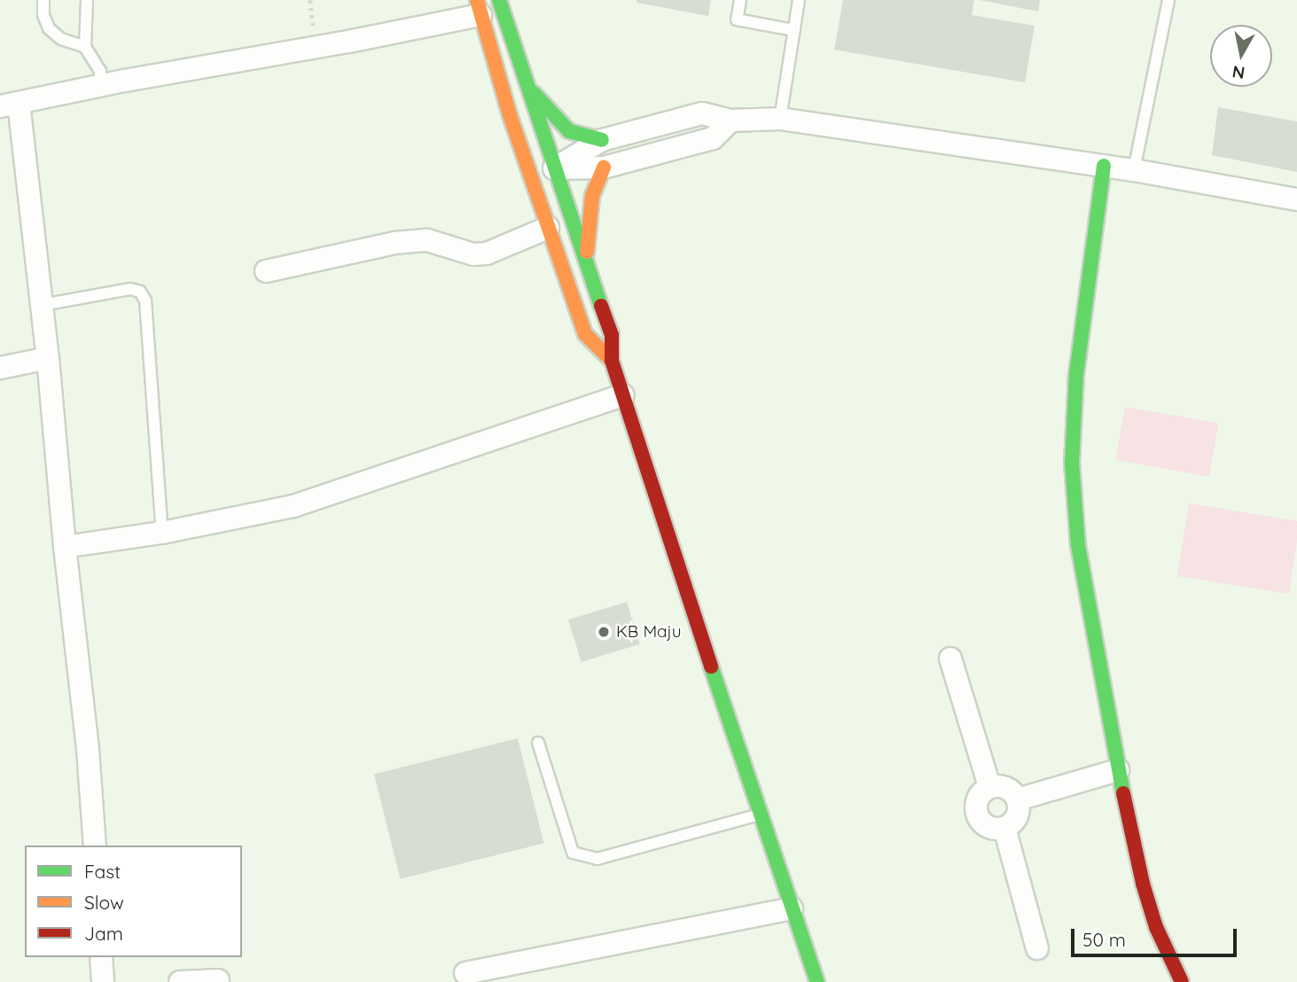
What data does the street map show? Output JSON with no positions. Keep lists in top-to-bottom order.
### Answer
{
  "places": ["KB Maju"],
  "legend": ["Fast", "Slow", "Jam"],
  "scale_bar": "50 m",
  "north": "bottom"
}
